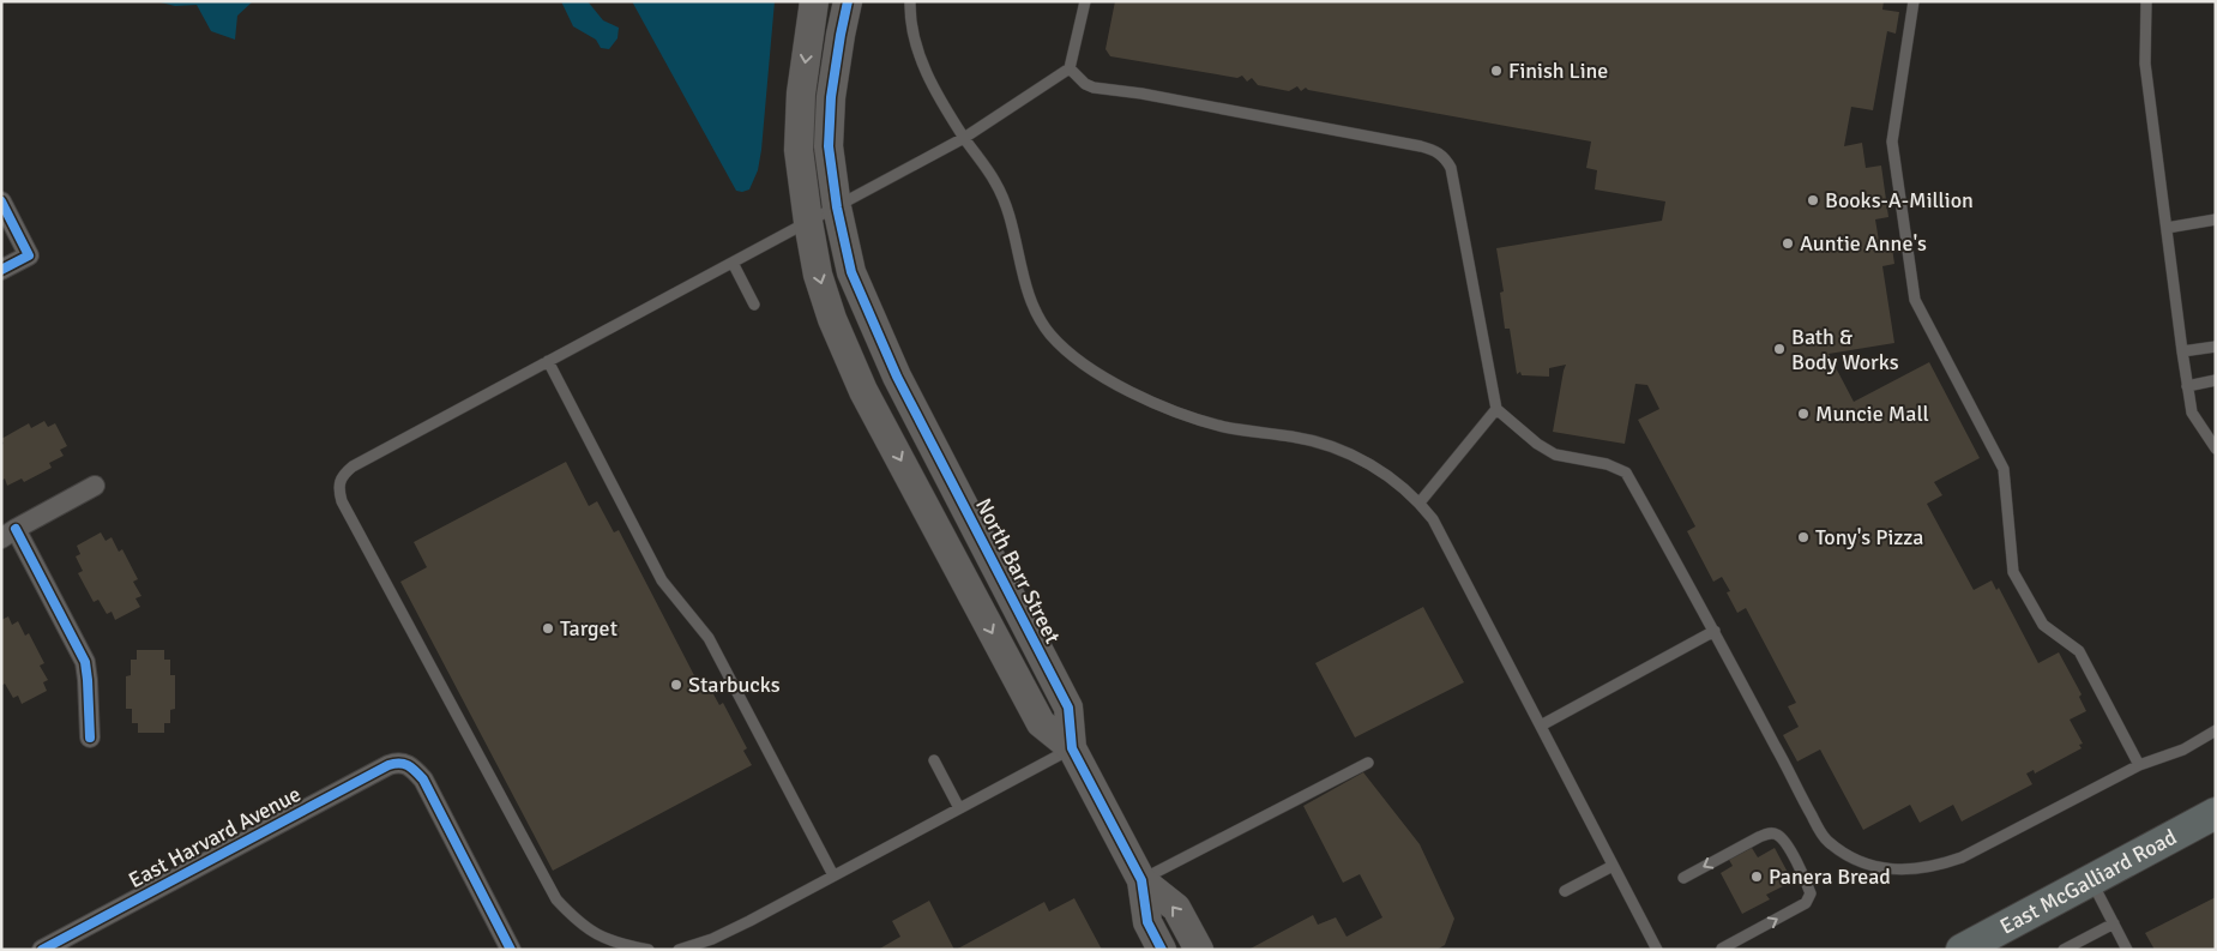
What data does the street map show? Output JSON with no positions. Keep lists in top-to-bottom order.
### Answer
{
  "streets": {
    "main road": ["East McGalliard Road"],
    "street": ["North Barr Street", "East Harvard Avenue"]
  },
  "places": [
    "Finish Line",
    "Books-A-Million",
    "Auntie Anne's",
    "Bath & Body Works",
    "Muncie Mall",
    "Tony's Pizza",
    "Target",
    "Starbucks",
    "Panera Bread"
  ]
}
